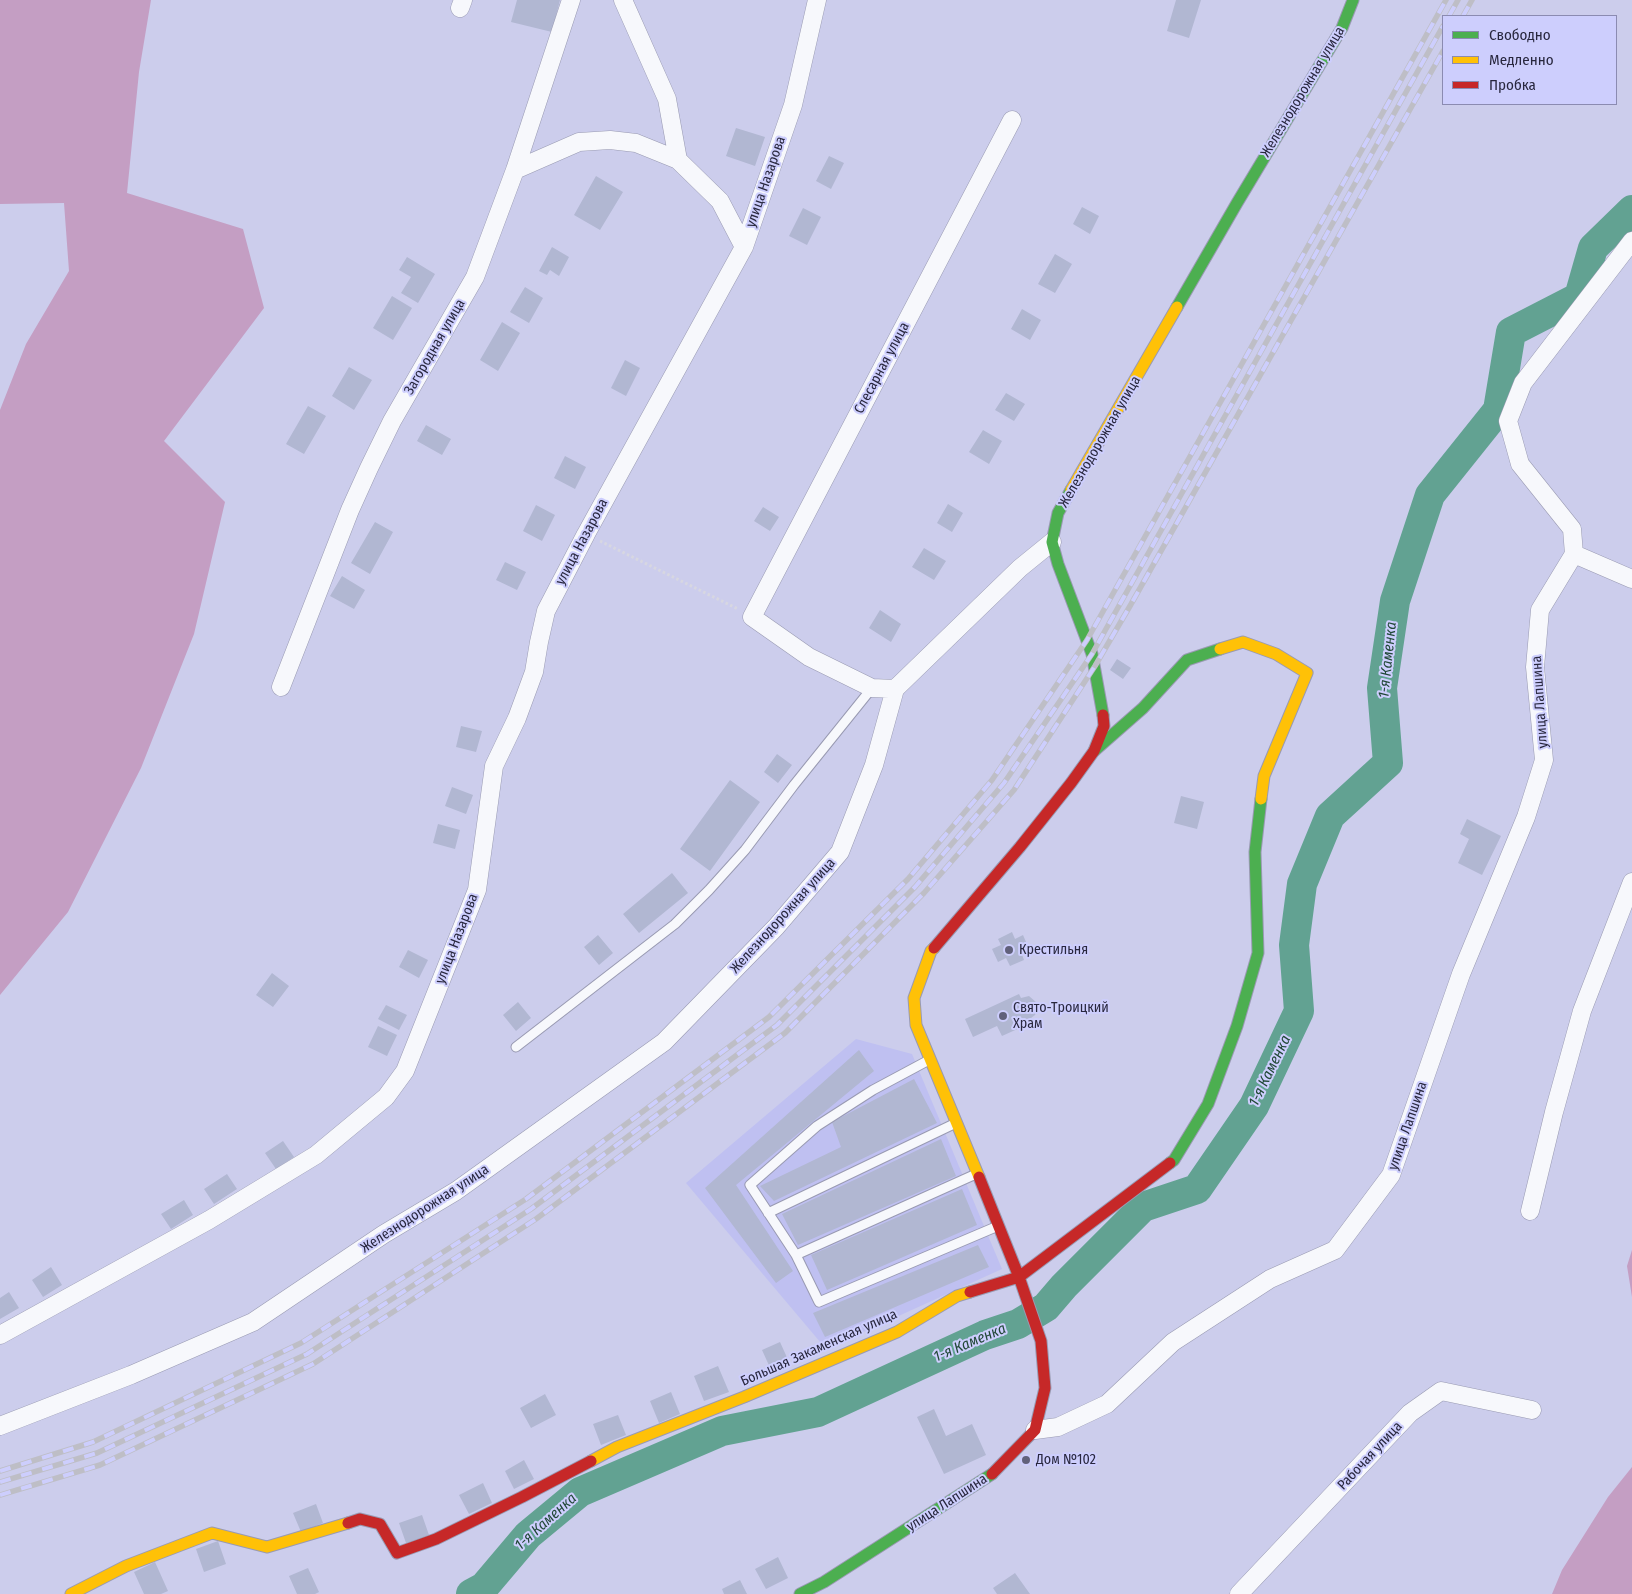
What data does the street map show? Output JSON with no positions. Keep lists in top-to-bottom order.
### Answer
{
  "streets": {
    "street": [
      "Железнодорожная улица",
      "улица Назарова",
      "Загородная улица",
      "Слесарная улица",
      "улица Лапшина",
      "Большая Закаменская улица",
      "Рабочая улица"
    ]
  },
  "water": ["1-я Каменка"],
  "places": ["Крестильня", "Свято-Троицкий Храм", "Дом №102"],
  "legend": ["Свободно", "Медленно", "Пробка"]
}
